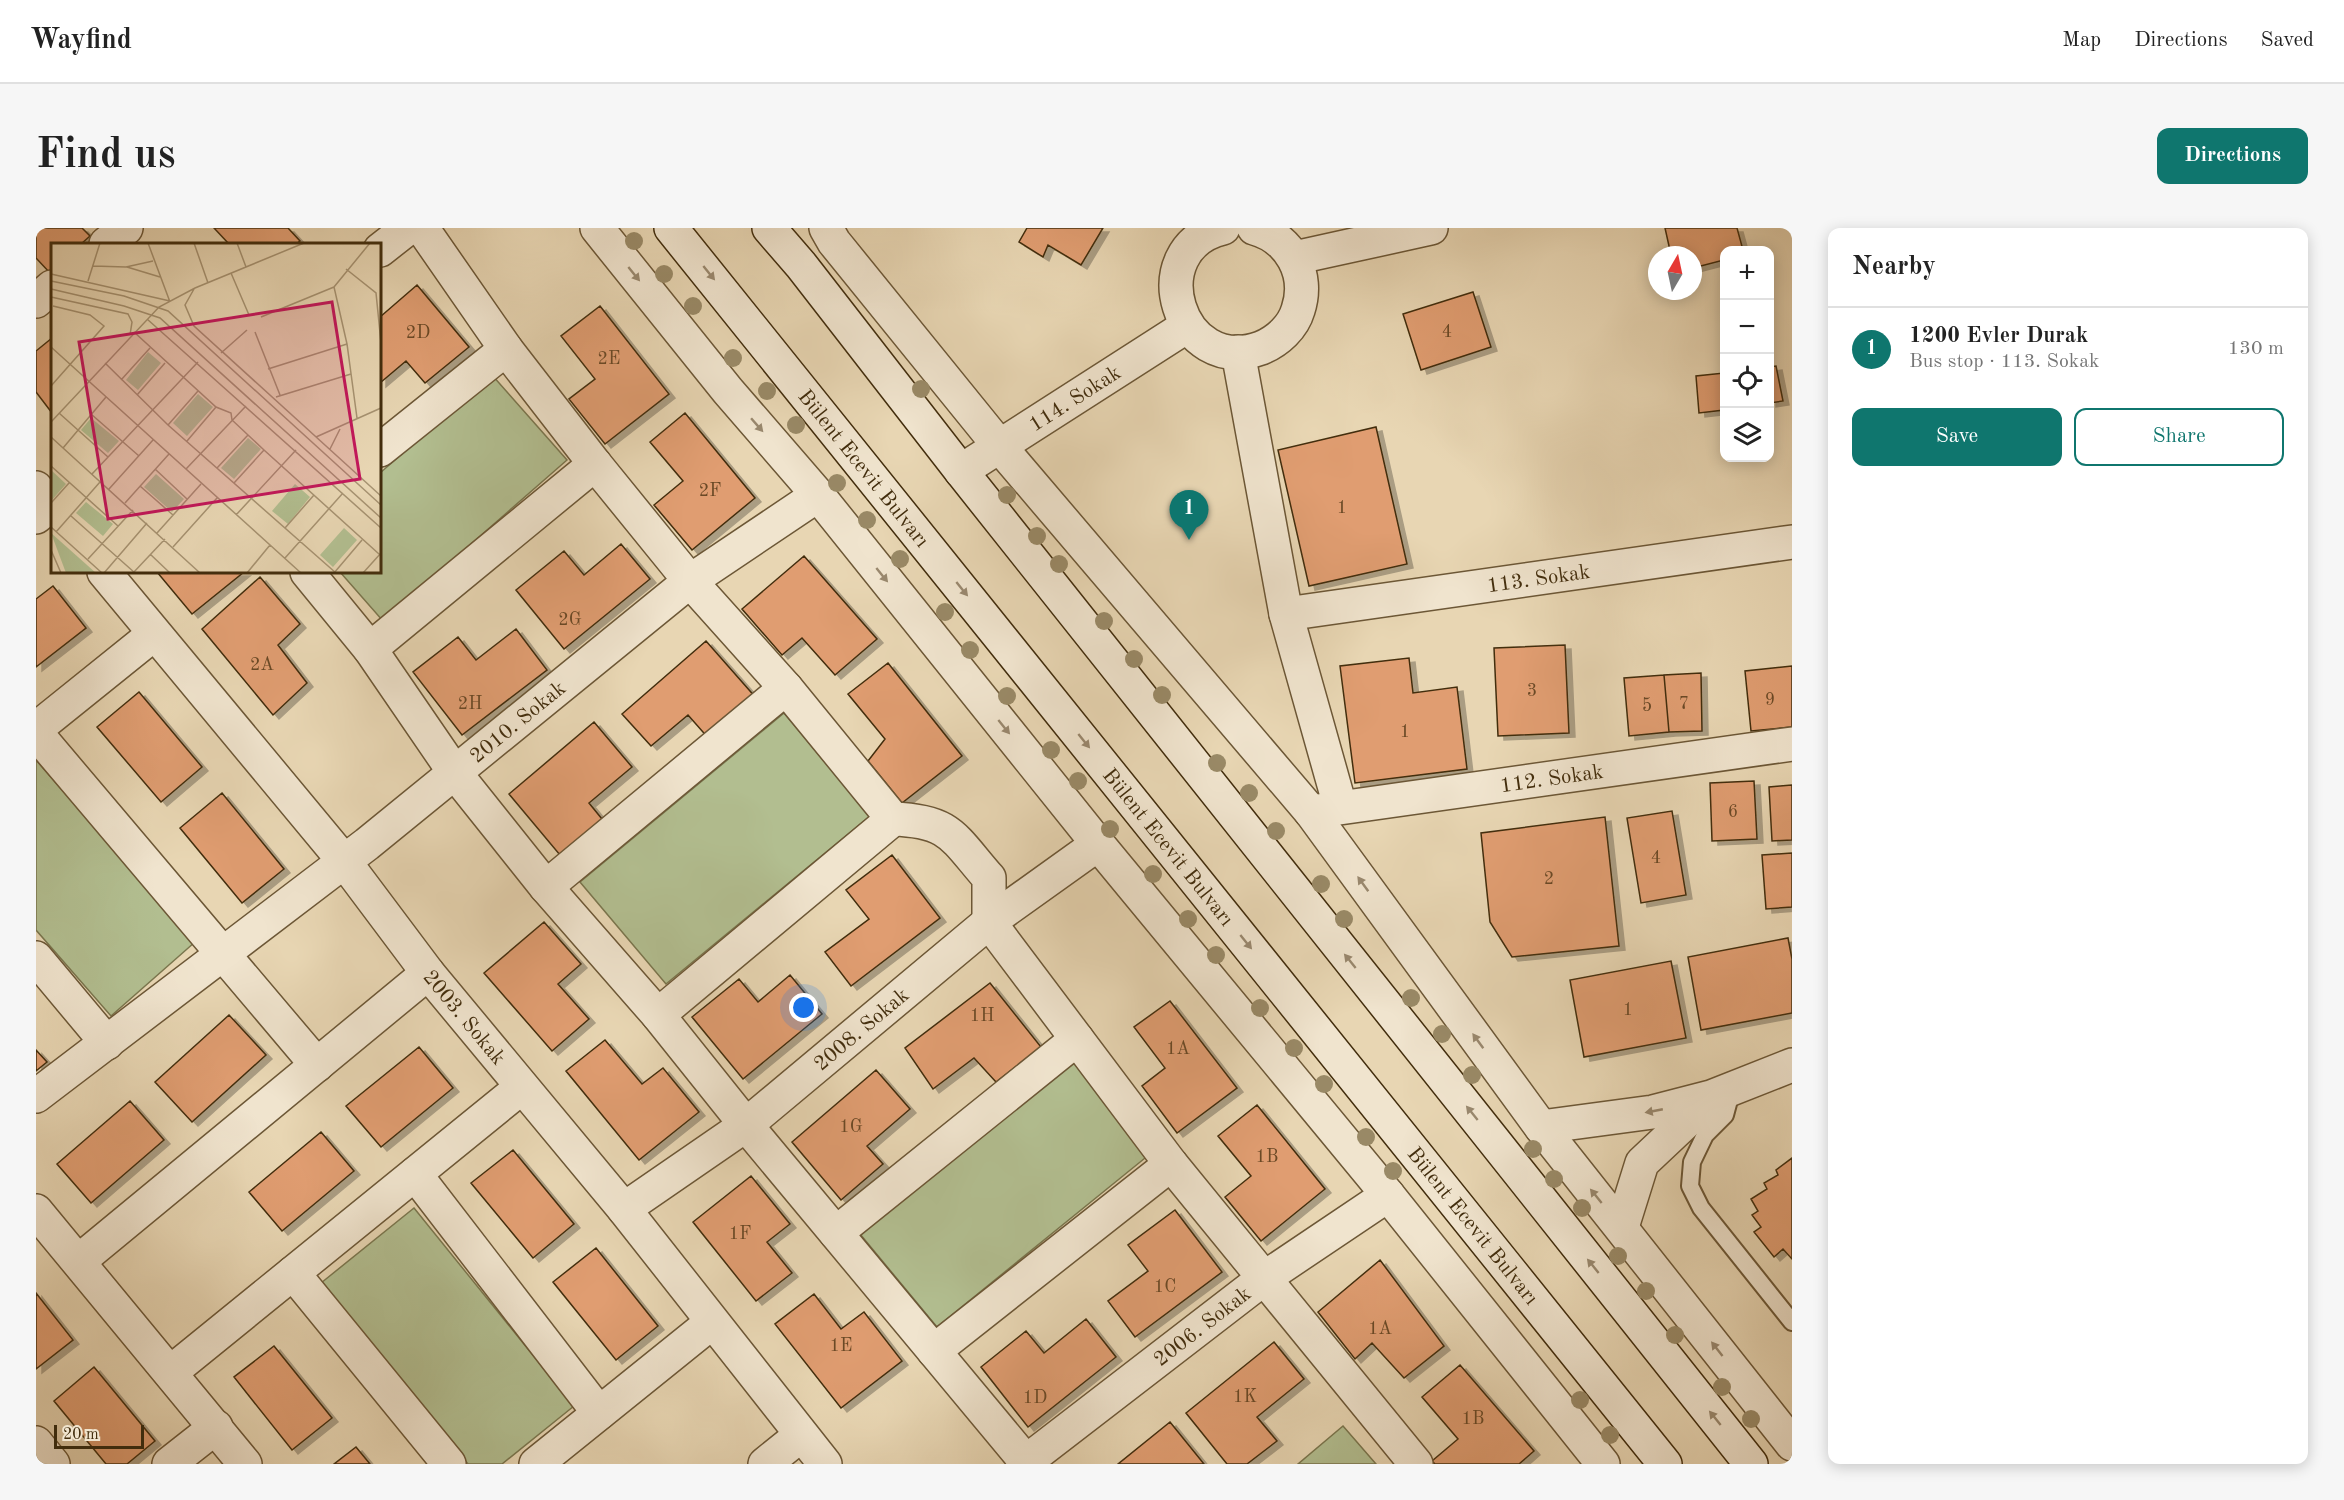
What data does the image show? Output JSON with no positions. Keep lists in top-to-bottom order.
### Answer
{
  "streets": {
    "street": [
      "114. Sokak",
      "Bülent Ecevit Bulvarı",
      "113. Sokak",
      "2010. Sokak",
      "112. Sokak",
      "2003. Sokak",
      "2008. Sokak",
      "2006. Sokak"
    ]
  },
  "crossings": [
    ["2010. Sokak", "2003. Sokak"],
    ["2003. Sokak", "2008. Sokak"]
  ],
  "house_numbers": [
    "4",
    "2D",
    "2E",
    "2F",
    "1",
    "2G",
    "2A",
    "3",
    "9",
    "2H",
    "7",
    "5",
    "1",
    "6",
    "4",
    "2",
    "1",
    "1H",
    "1A",
    "1G",
    "1B",
    "1F",
    "1C",
    "1A",
    "1E",
    "1K",
    "1D",
    "1B"
  ],
  "scale_bar": "20 m",
  "north": "top",
  "page": {
    "header": "Wayfind",
    "nav": ["Map", "Directions", "Saved"],
    "buttons": [
      "Directions",
      ["Save", "Share"]
    ],
    "title": "Find us",
    "heading": "Nearby",
    "map_buttons": ["+", "−"],
    "list": [
      {
        "mark": "1",
        "name": "1200 Evler Durak",
        "note": "Bus stop · 113. Sokak",
        "value": "130 m"
      }
    ],
    "pins": "1",
    "scale": "20 m"
  }
}
